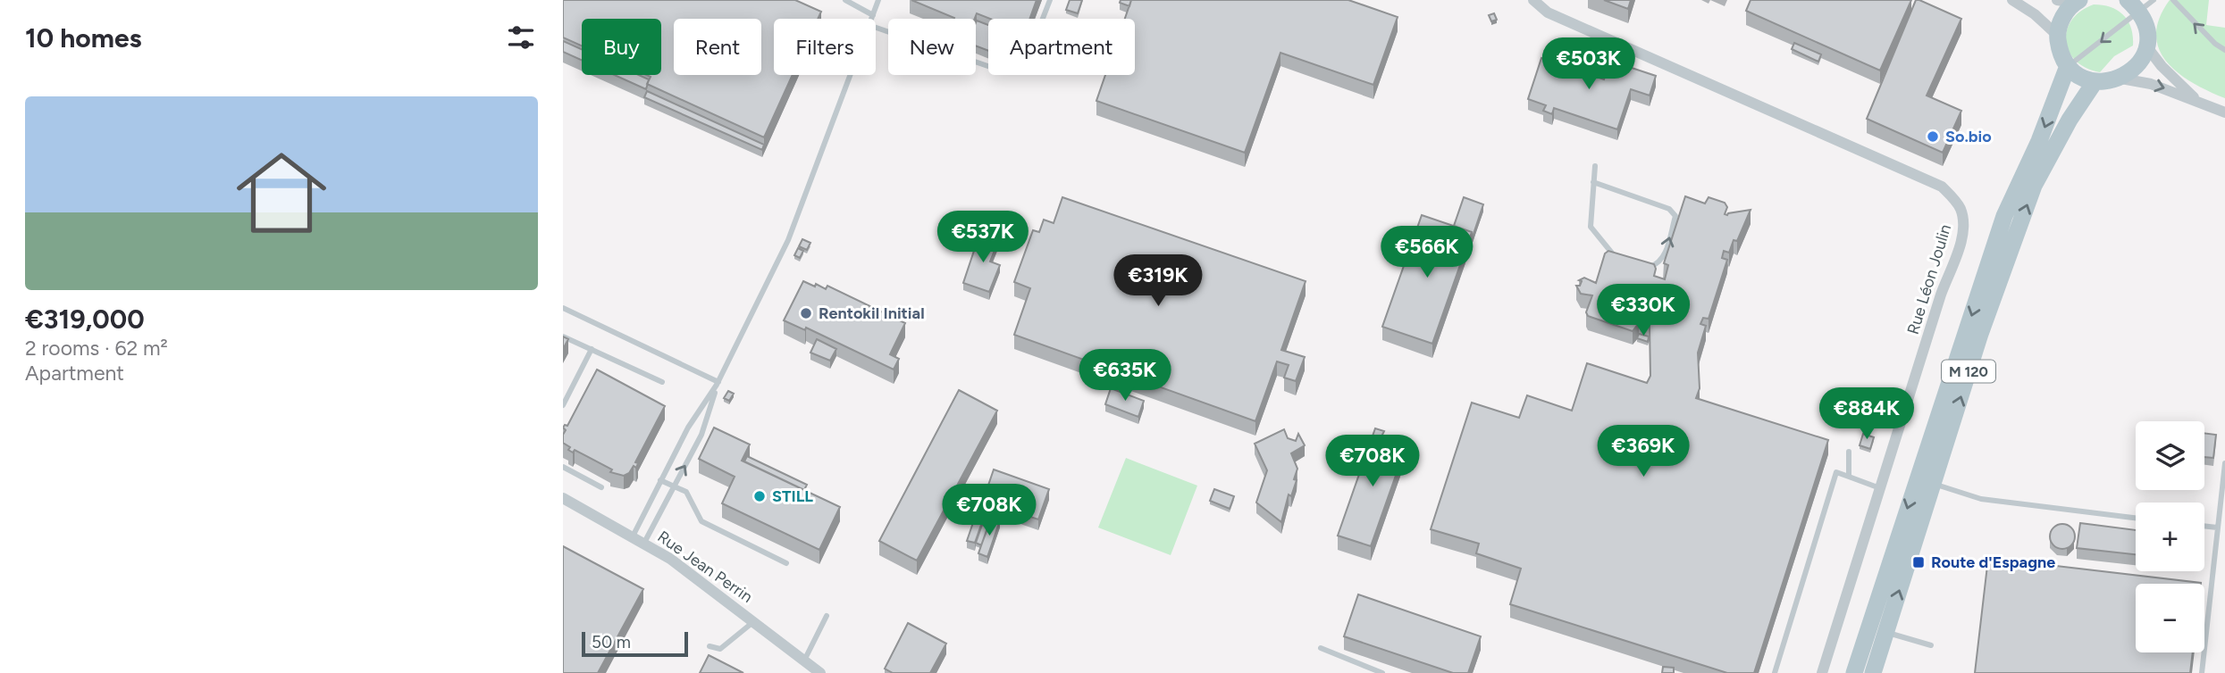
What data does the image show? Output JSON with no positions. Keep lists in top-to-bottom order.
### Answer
{
  "streets": {
    "main road": ["M 120"],
    "street": ["Rue Léon Joulin", "Rue Jean Perrin"]
  },
  "places": {
    "other": ["So.bio", "Rentokil Initial", "STILL"],
    "transit": ["Route d'Espagne"]
  },
  "scale_bar": "50 m",
  "page": {
    "heading": "10 homes",
    "chip": [
      "Buy",
      "Rent",
      "Filters",
      "New",
      "Apartment"
    ],
    "price": [
      "€503K",
      "€537K",
      "€566K",
      "€319K",
      "€330K",
      "€635K",
      "€884K",
      "€369K",
      "€708K",
      "€708K"
    ],
    "list": [
      {
        "name": "€319,000",
        "note": "2 rooms · 62 m² · Apartment"
      }
    ],
    "map_buttons": ["+", "−"],
    "scale": "50 m"
  }
}
